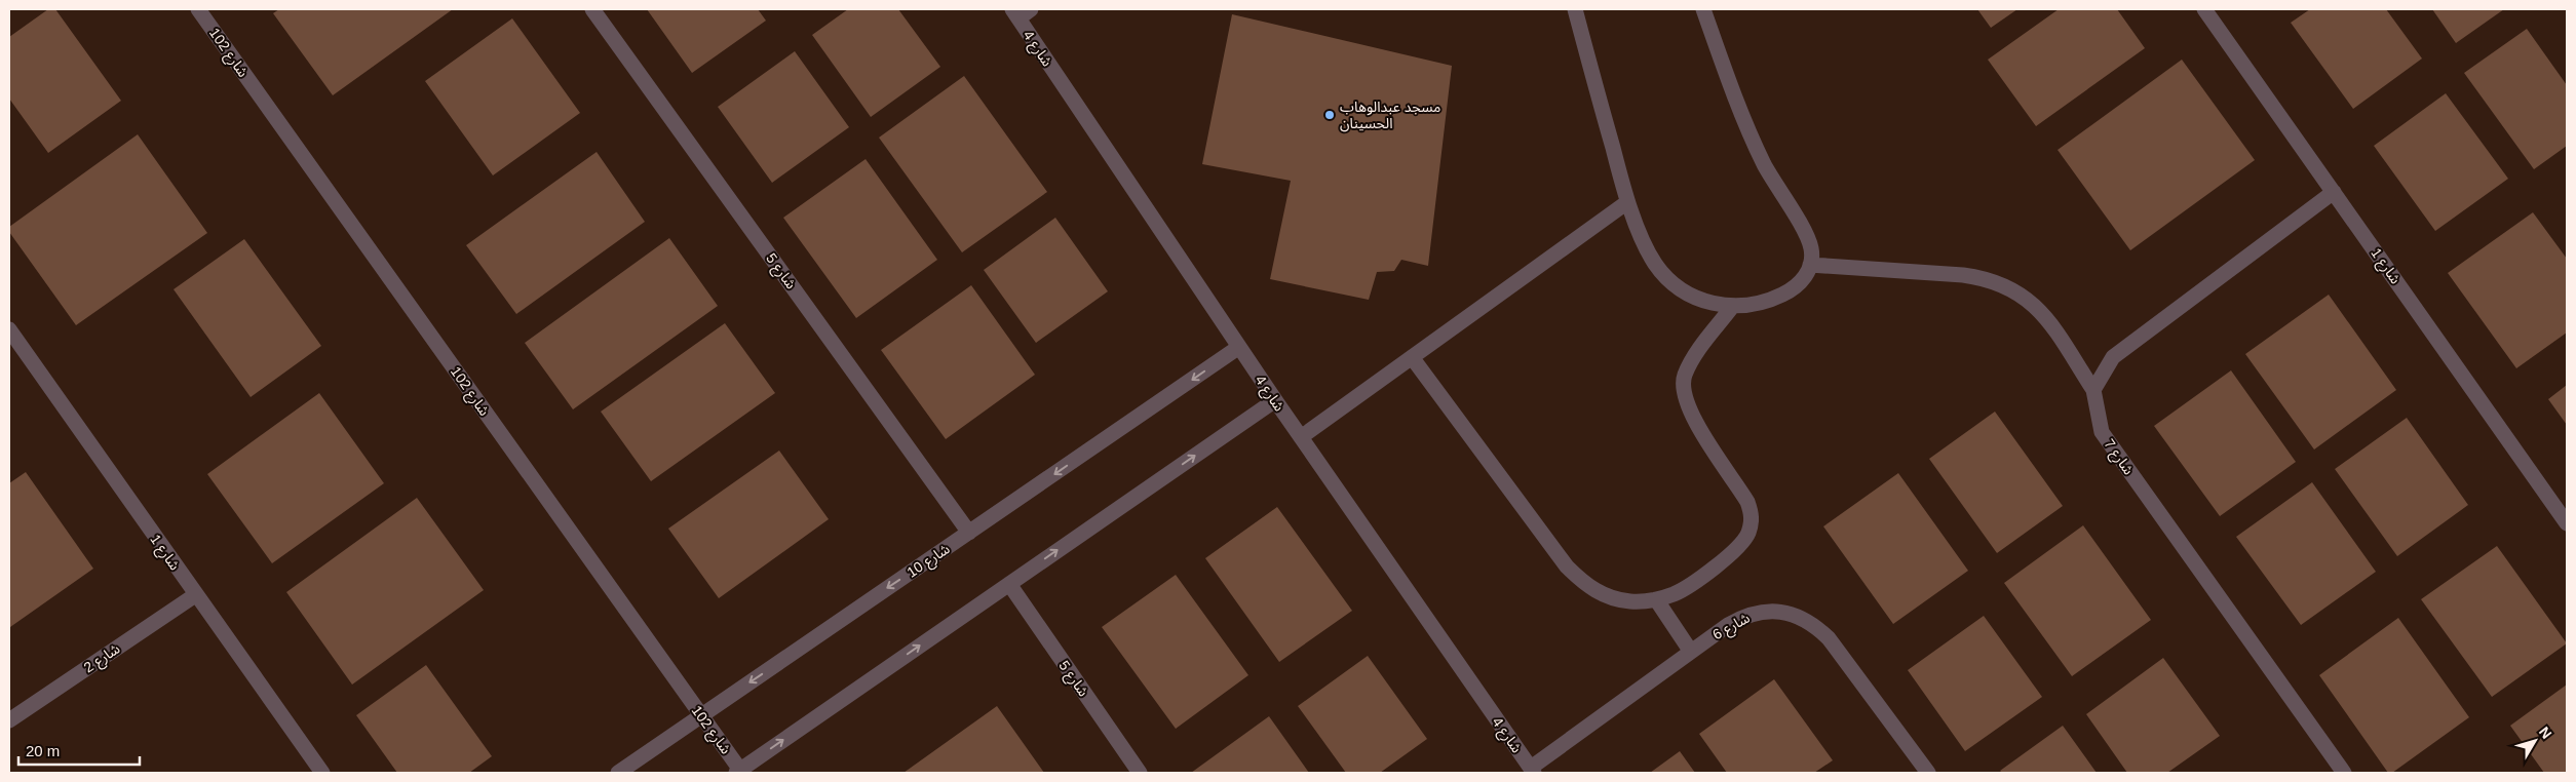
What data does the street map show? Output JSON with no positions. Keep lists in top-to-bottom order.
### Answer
{
  "streets": {
    "street": [
      "شارع 4",
      "شارع 102",
      "شارع 1",
      "شارع 5",
      "شارع 7",
      "شارع 10",
      "شارع 6",
      "شارع 2"
    ]
  },
  "crossings": [
    ["شارع 4", "شارع 10"],
    ["شارع 4", "شارع 6"],
    ["شارع 102", "شارع 10"],
    ["شارع 1", "شارع 2"],
    ["شارع 5", "شارع 10"]
  ],
  "places": ["مسجد عبدالوهاب الحسينان"],
  "scale_bar": "20 m",
  "north": "top right"
}
